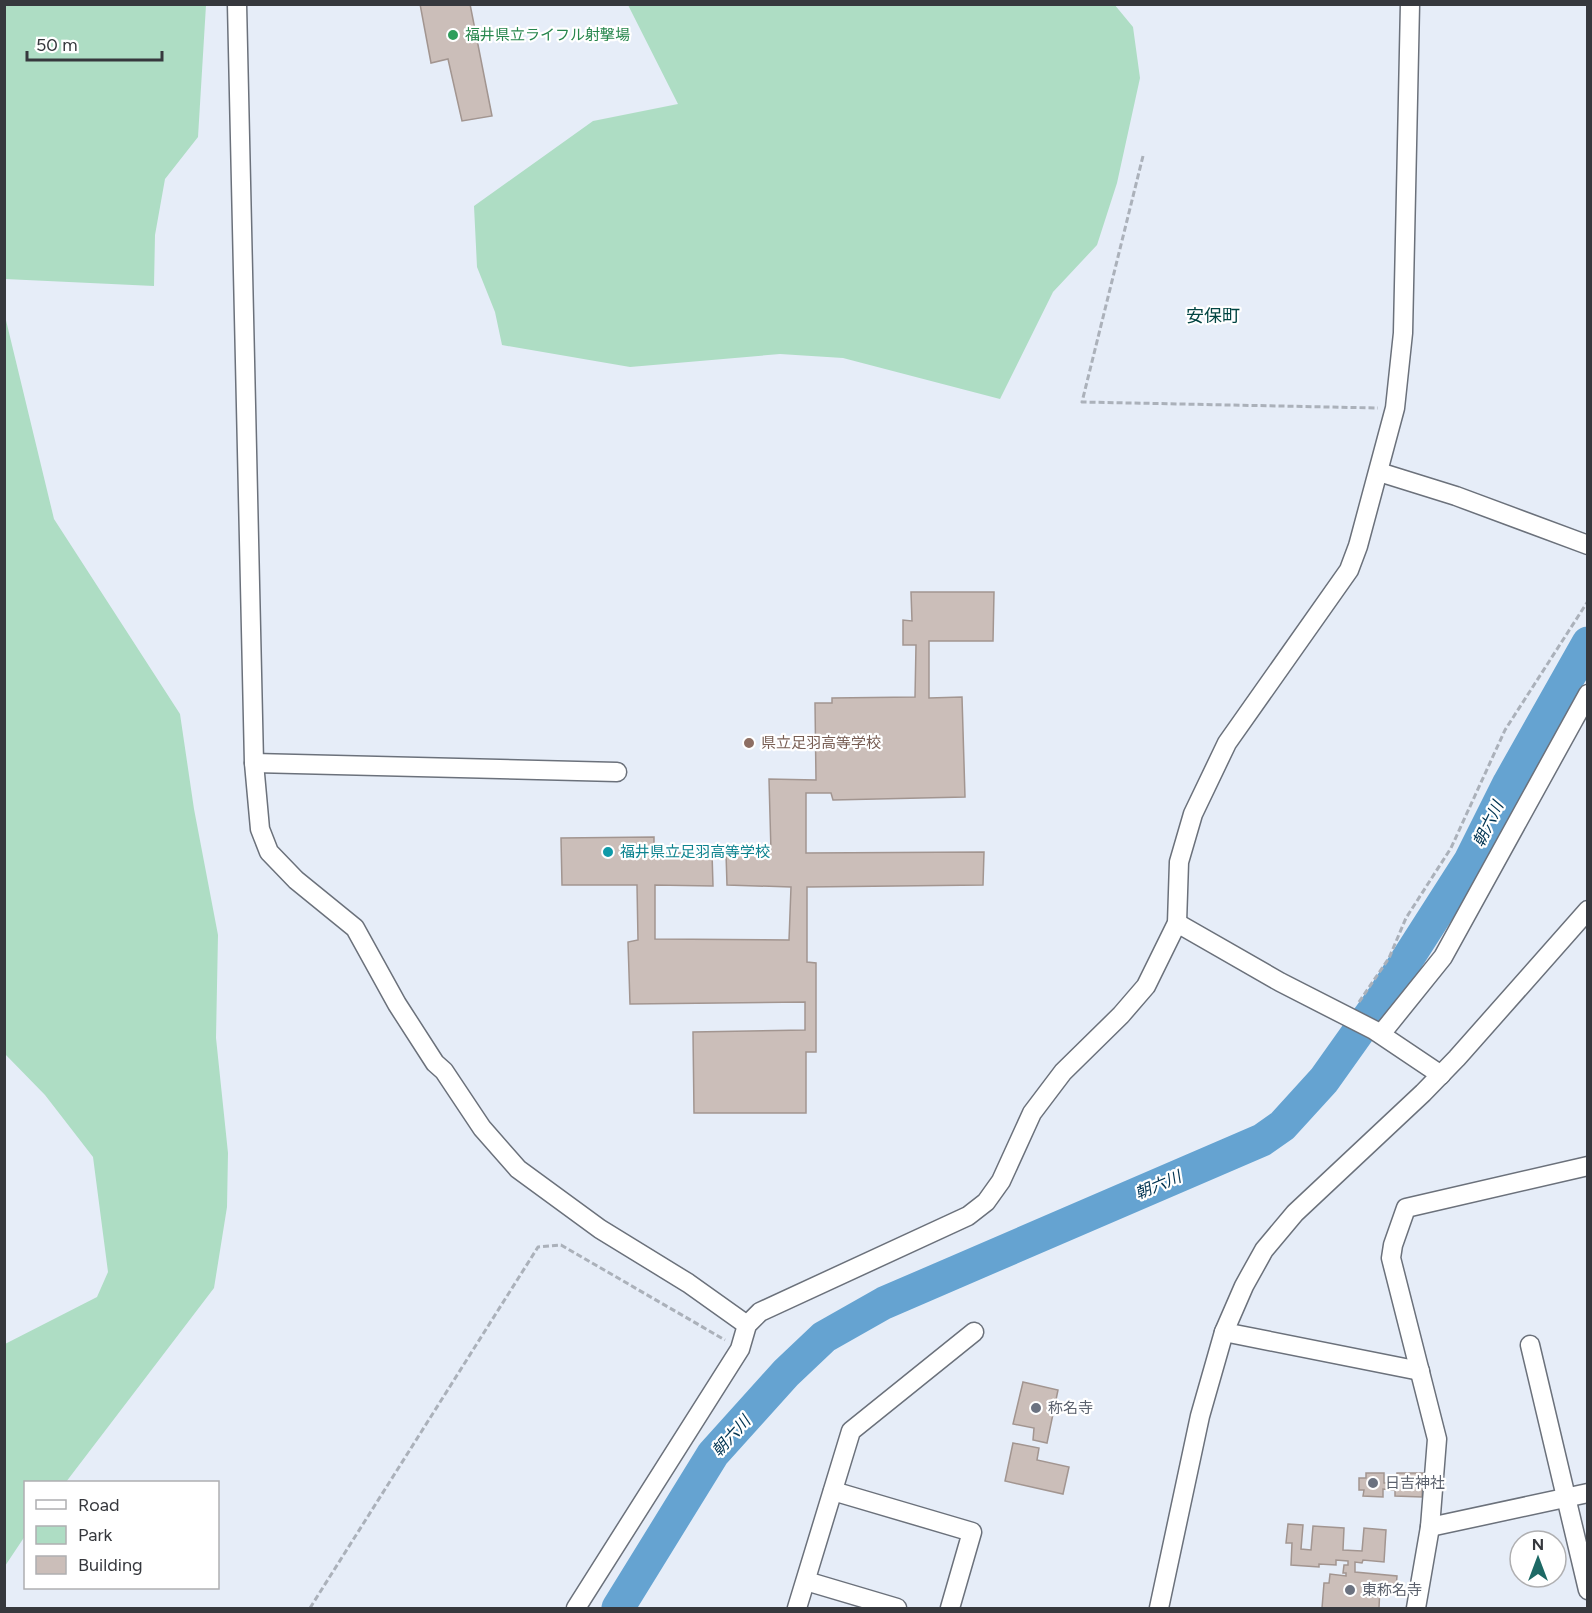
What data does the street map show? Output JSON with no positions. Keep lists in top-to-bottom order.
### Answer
{
  "districts": ["安保町"],
  "water": ["朝六川"],
  "places": [
    "福井県立ライフル射撃場",
    "県立足羽高等学校",
    "福井県立足羽高等学校",
    "称名寺",
    "日吉神社",
    "東称名寺"
  ],
  "legend": ["Road", "Park", "Building"],
  "scale_bar": "50 m",
  "north": "top"
}
